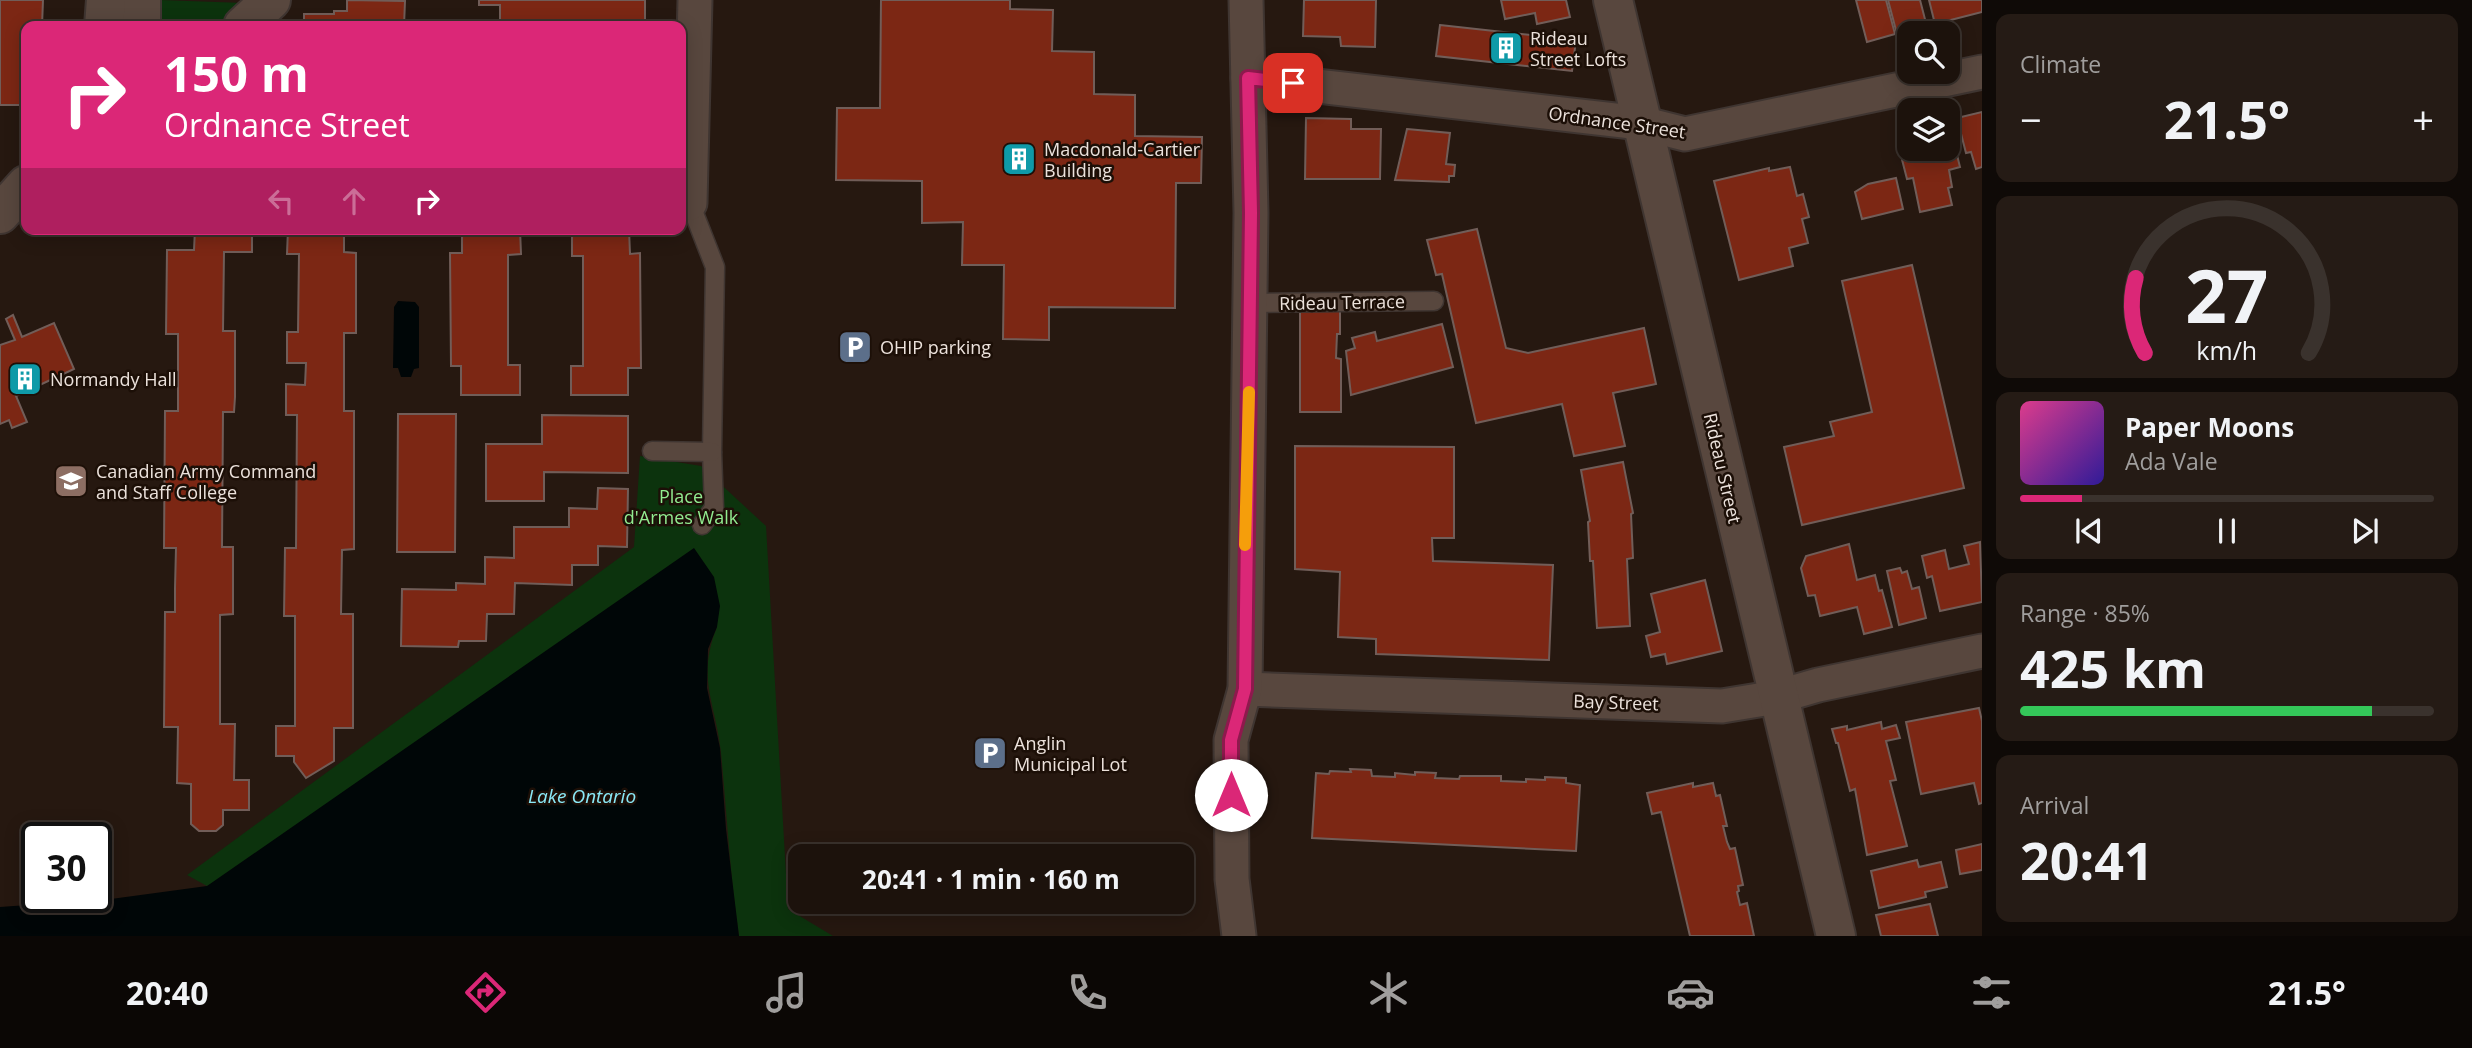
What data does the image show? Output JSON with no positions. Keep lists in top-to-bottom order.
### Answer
{
  "streets": {
    "street": ["Ordnance Street", "Rideau Street", "Bay Street"],
    "lane": ["Rideau Terrace"]
  },
  "crossings": [
    ["Ordnance Street", "Rideau Street"],
    ["Rideau Street", "Bay Street"]
  ],
  "water": ["Lake Ontario"],
  "parks": ["Place d'Armes Walk"],
  "places": {
    "building": ["Rideau Street Lofts", "Macdonald-Cartier Building", "Normandy Hall"],
    "parking": ["OHIP parking", "Anglin Municipal Lot"],
    "school or university": ["Canadian Army Command and Staff College"]
  },
  "page": {
    "tile": [
      "Climate",
      ["Range · 85%", "425 km"],
      ["Arrival", "20:41"]
    ],
    "turn": ["150 m", "Ordnance Street"],
    "heat": ["−", "21.5°", "+"],
    "song": ["Paper Moons", "Ada Vale"],
    "limit": "30",
    "trip": "20:41 · 1 min · 160 m",
    "tabs": ["20:40", "21.5°"],
    "gauge": ["27", "km/h"]
  }
}
